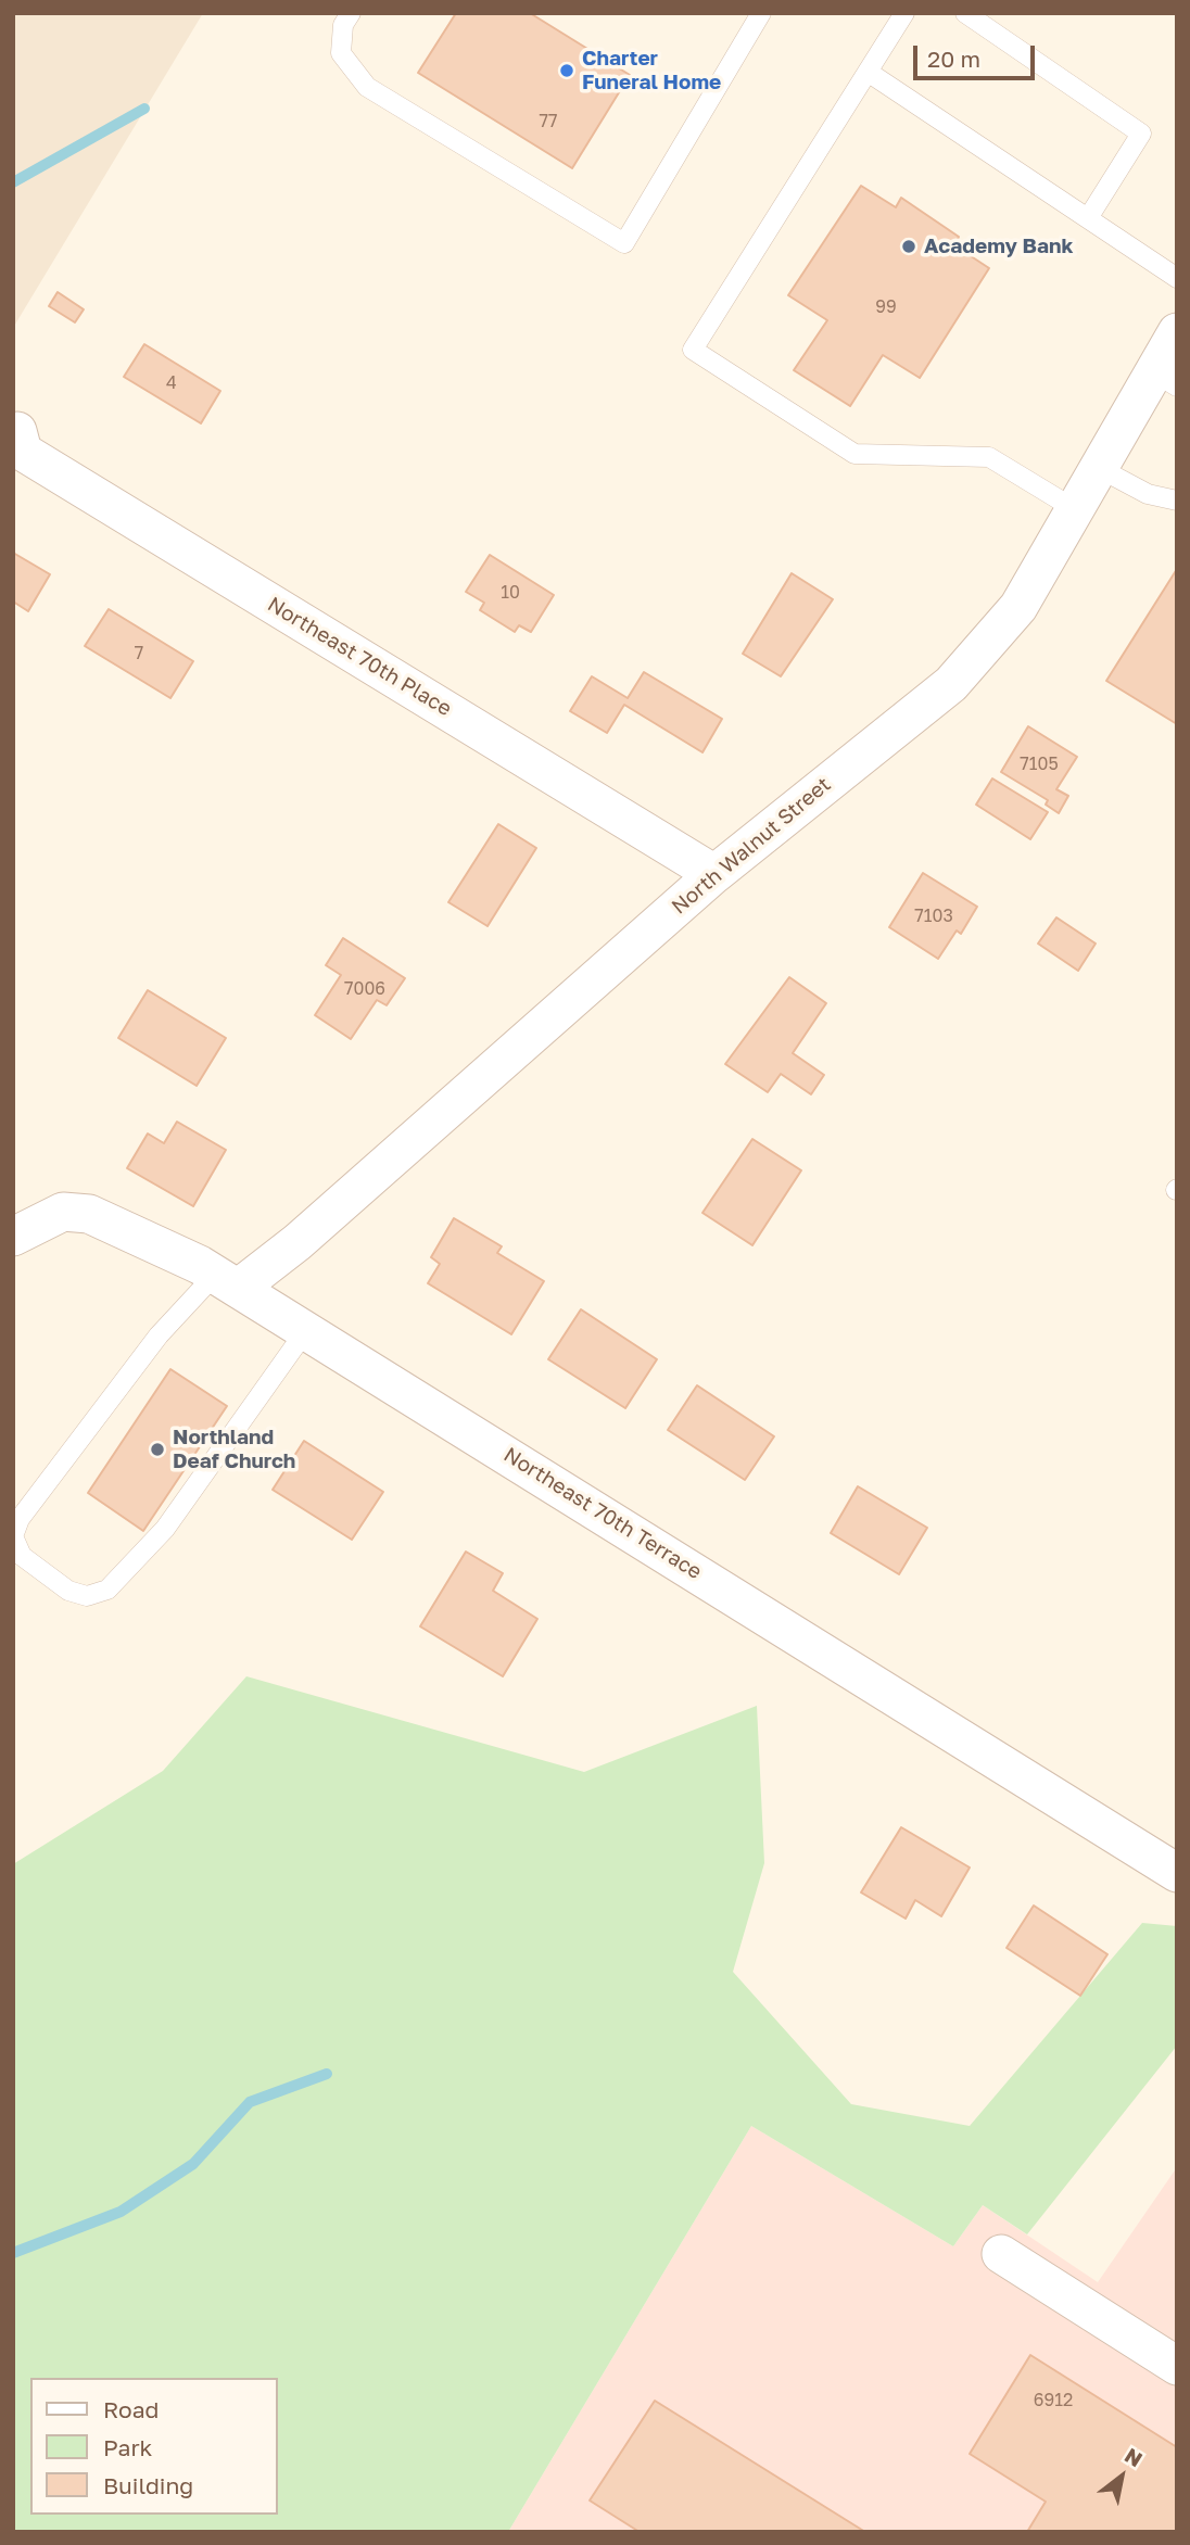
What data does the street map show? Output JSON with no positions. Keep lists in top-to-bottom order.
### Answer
{
  "streets": {
    "street": ["Northeast 70th Place", "North Walnut Street", "Northeast 70th Terrace"]
  },
  "crossings": [
    ["Northeast 70th Place", "North Walnut Street"],
    ["North Walnut Street", "Northeast 70th Terrace"]
  ],
  "places": ["Charter Funeral Home", "Academy Bank", "Northland Deaf Church"],
  "house_numbers": [
    "77",
    "99",
    "4",
    "10",
    "7",
    "7105",
    "7103",
    "7006",
    "6912"
  ],
  "legend": ["Road", "Park", "Building"],
  "scale_bar": "20 m",
  "north": "top right"
}
